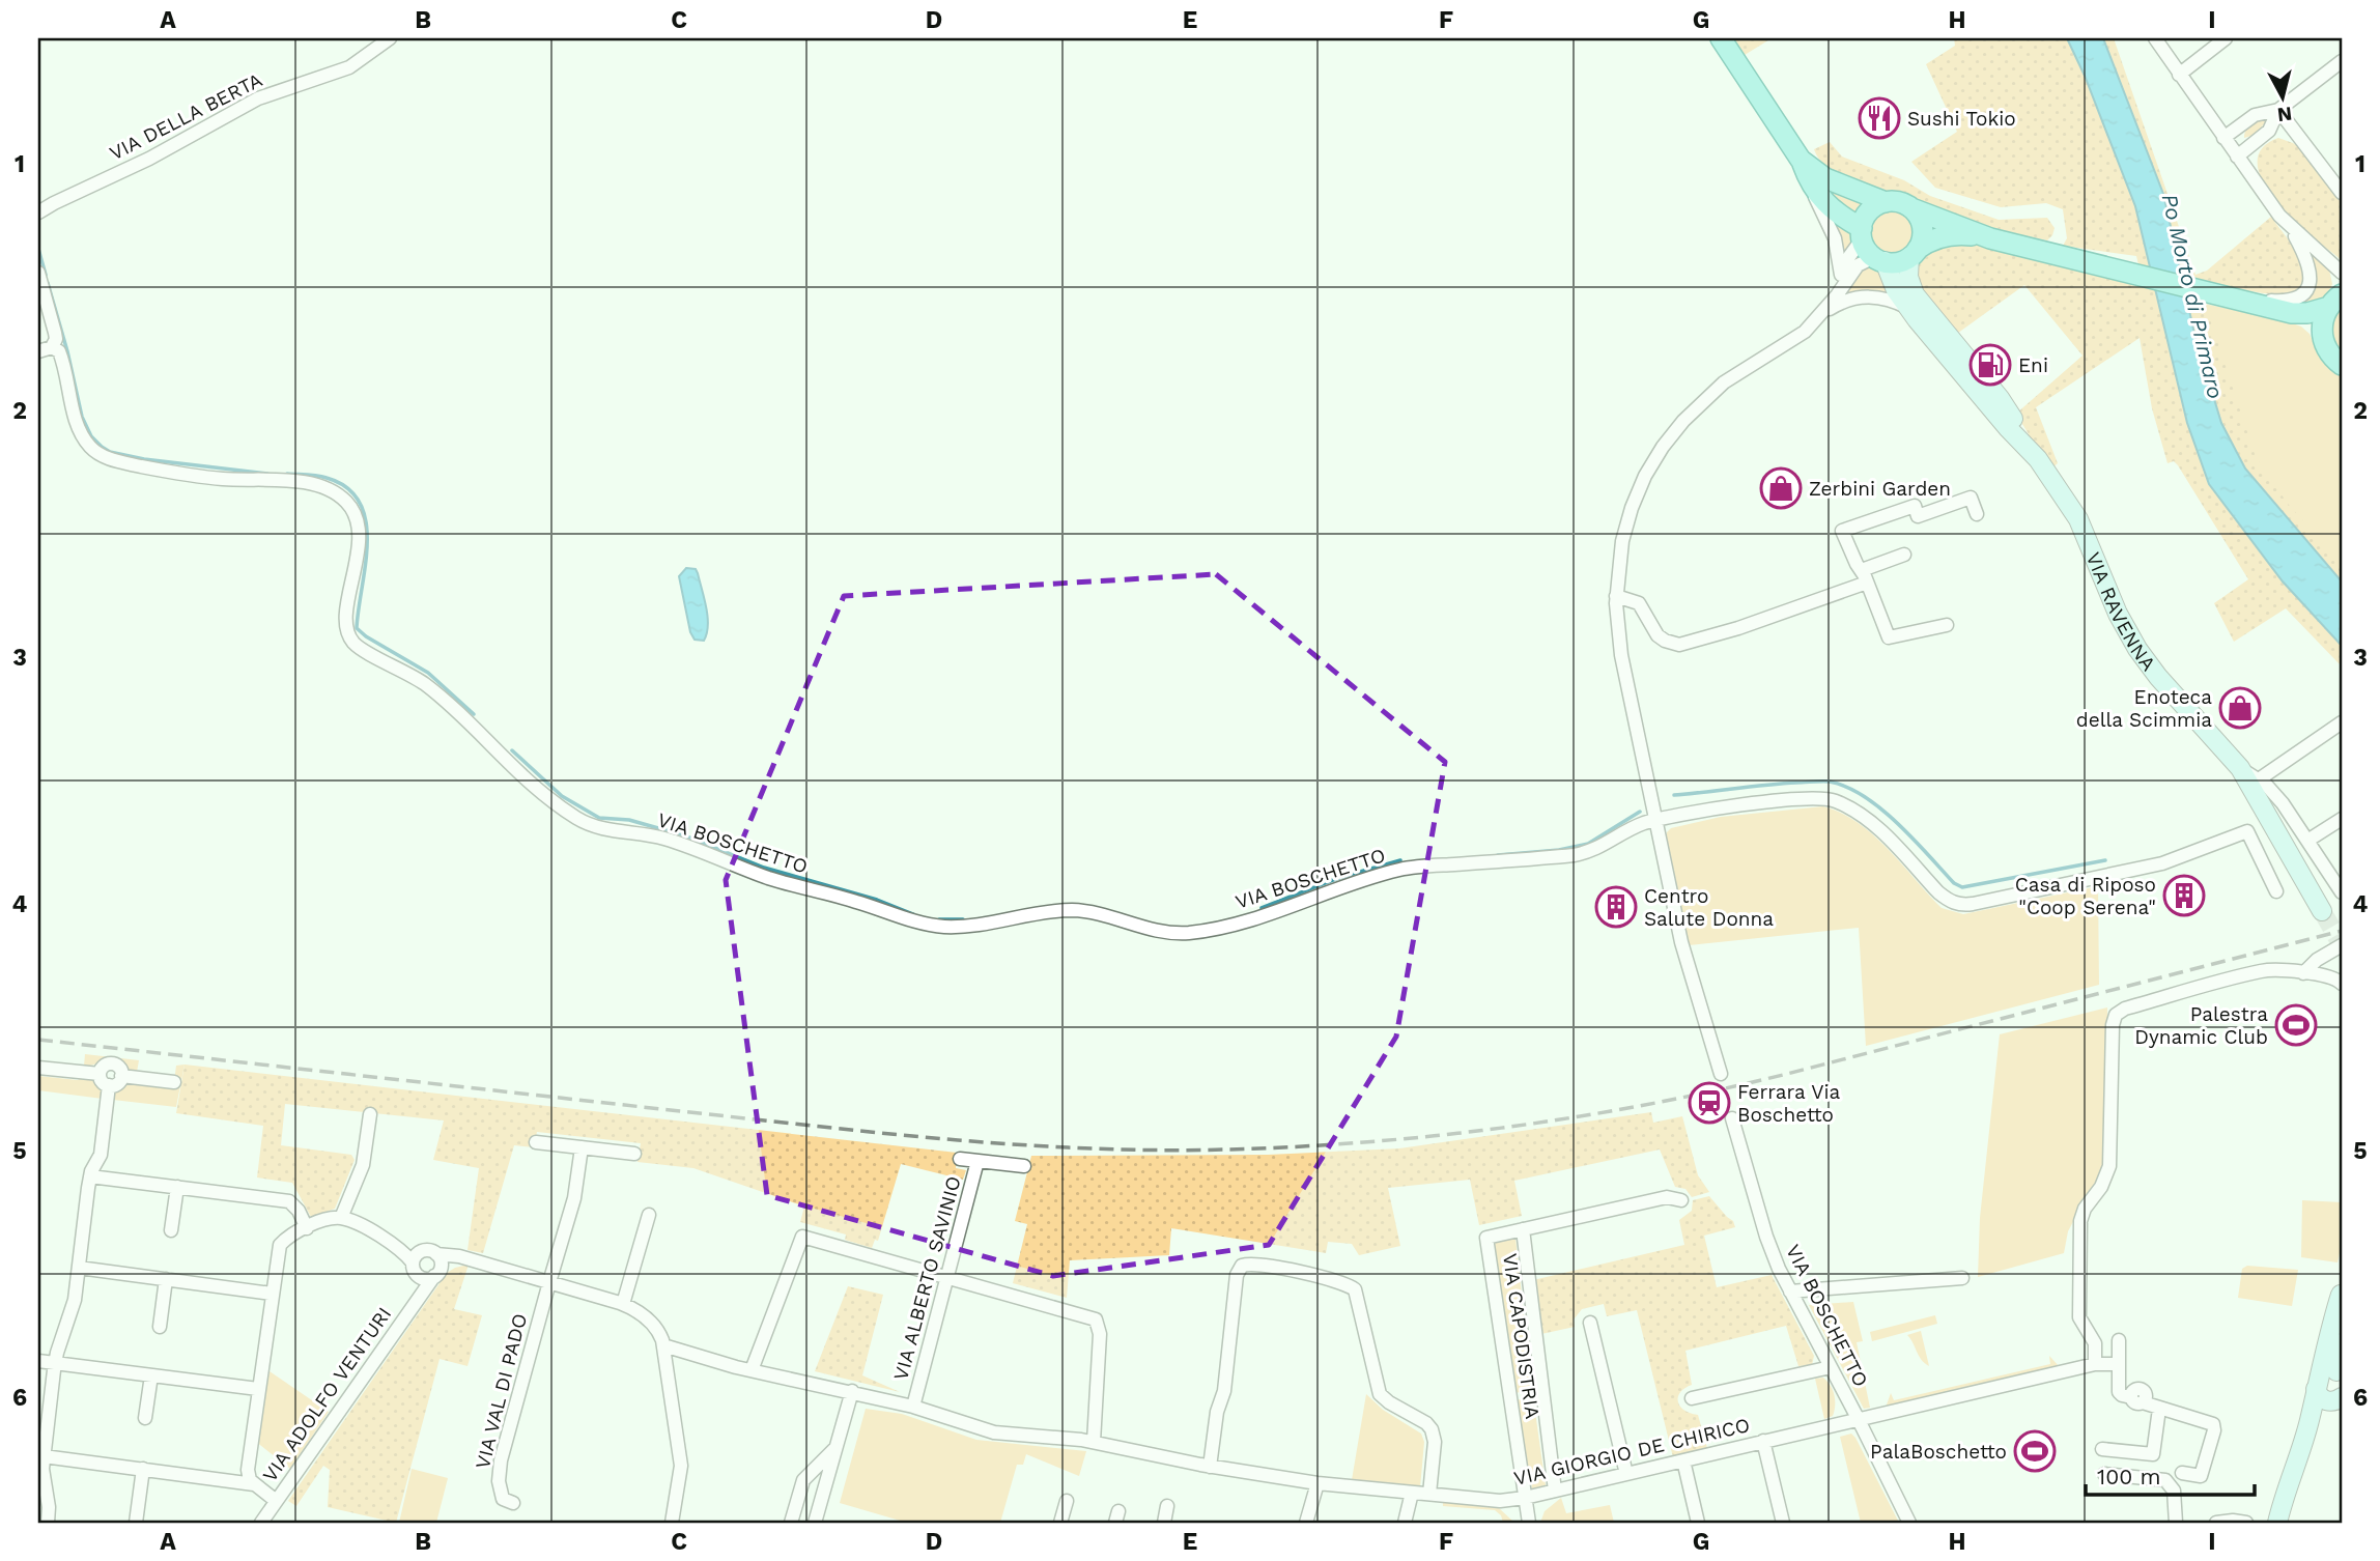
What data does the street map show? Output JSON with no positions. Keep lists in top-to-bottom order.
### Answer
{
  "streets": {
    "main road": ["VIA RAVENNA"],
    "street": [
      "VIA DELLA BERTA",
      "VIA BOSCHETTO",
      "VIA ALBERTO SAVINIO",
      "VIA CAPODISTRIA",
      "VIA VAL DI PADO",
      "VIA ADOLFO VENTURI",
      "VIA GIORGIO DE CHIRICO"
    ]
  },
  "crossings": [
    ["VIA BOSCHETTO", "VIA GIORGIO DE CHIRICO"],
    ["VIA ALBERTO SAVINIO", "VIA GIORGIO DE CHIRICO"],
    ["VIA CAPODISTRIA", "VIA GIORGIO DE CHIRICO"]
  ],
  "water": ["Po Morto di Primaro"],
  "places": {
    "restaurant": ["Sushi Tokio"],
    "fuel station": ["Eni"],
    "shop": ["Zerbini Garden", "Enoteca della Scimmia"],
    "building": ["Casa di Riposo \"Coop Serena\"", "Centro Salute Donna"],
    "sports": ["Palestra Dynamic Club", "PalaBoschetto"],
    "station": ["Ferrara Via Boschetto"]
  },
  "scale_bar": "100 m",
  "north": "bottom",
  "grid": {
    "columns": [
      "A",
      "B",
      "C",
      "D",
      "E",
      "F",
      "G",
      "H",
      "I"
    ],
    "rows": [
      "1",
      "2",
      "3",
      "4",
      "5",
      "6"
    ]
  }
}
